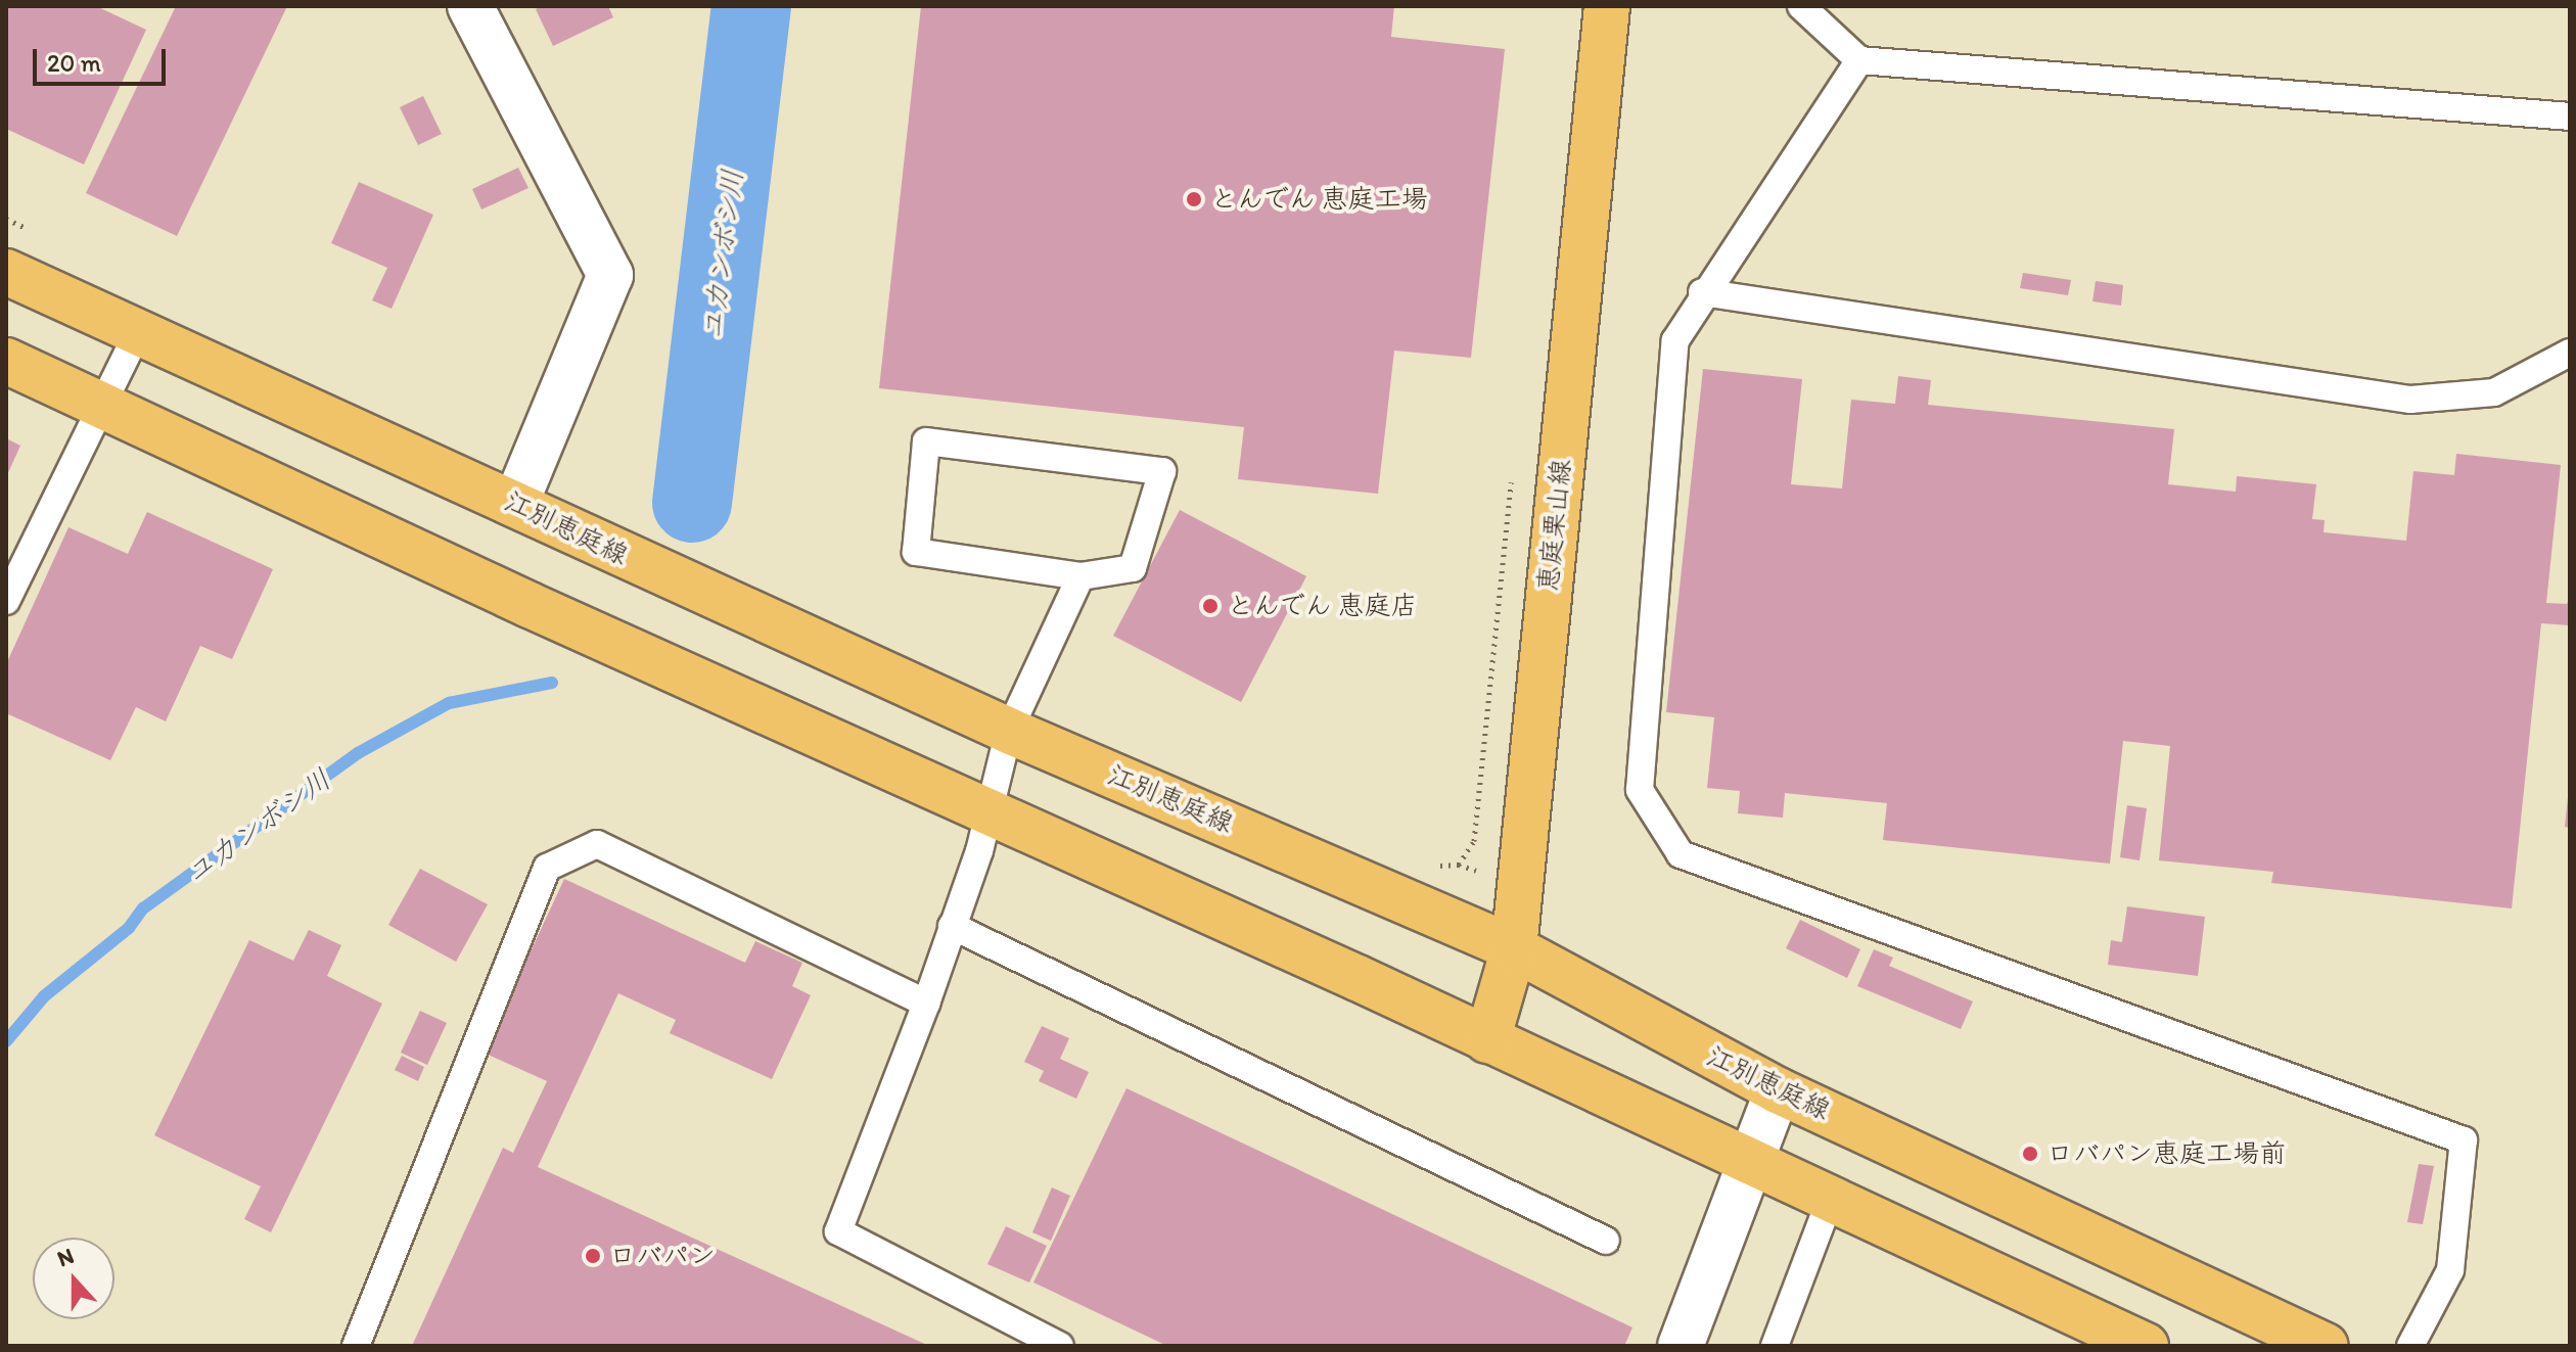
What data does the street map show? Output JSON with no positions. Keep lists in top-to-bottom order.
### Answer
{
  "streets": {
    "main road": ["恵庭栗山線", "江別恵庭線"]
  },
  "crossings": [
    ["恵庭栗山線", "江別恵庭線"]
  ],
  "water": ["ユカンボシ川"],
  "places": [
    "とんでん 恵庭工場",
    "とんでん 恵庭店",
    "ロバパン恵庭工場前",
    "ロバパン"
  ],
  "scale_bar": "20 m",
  "north": "top"
}
